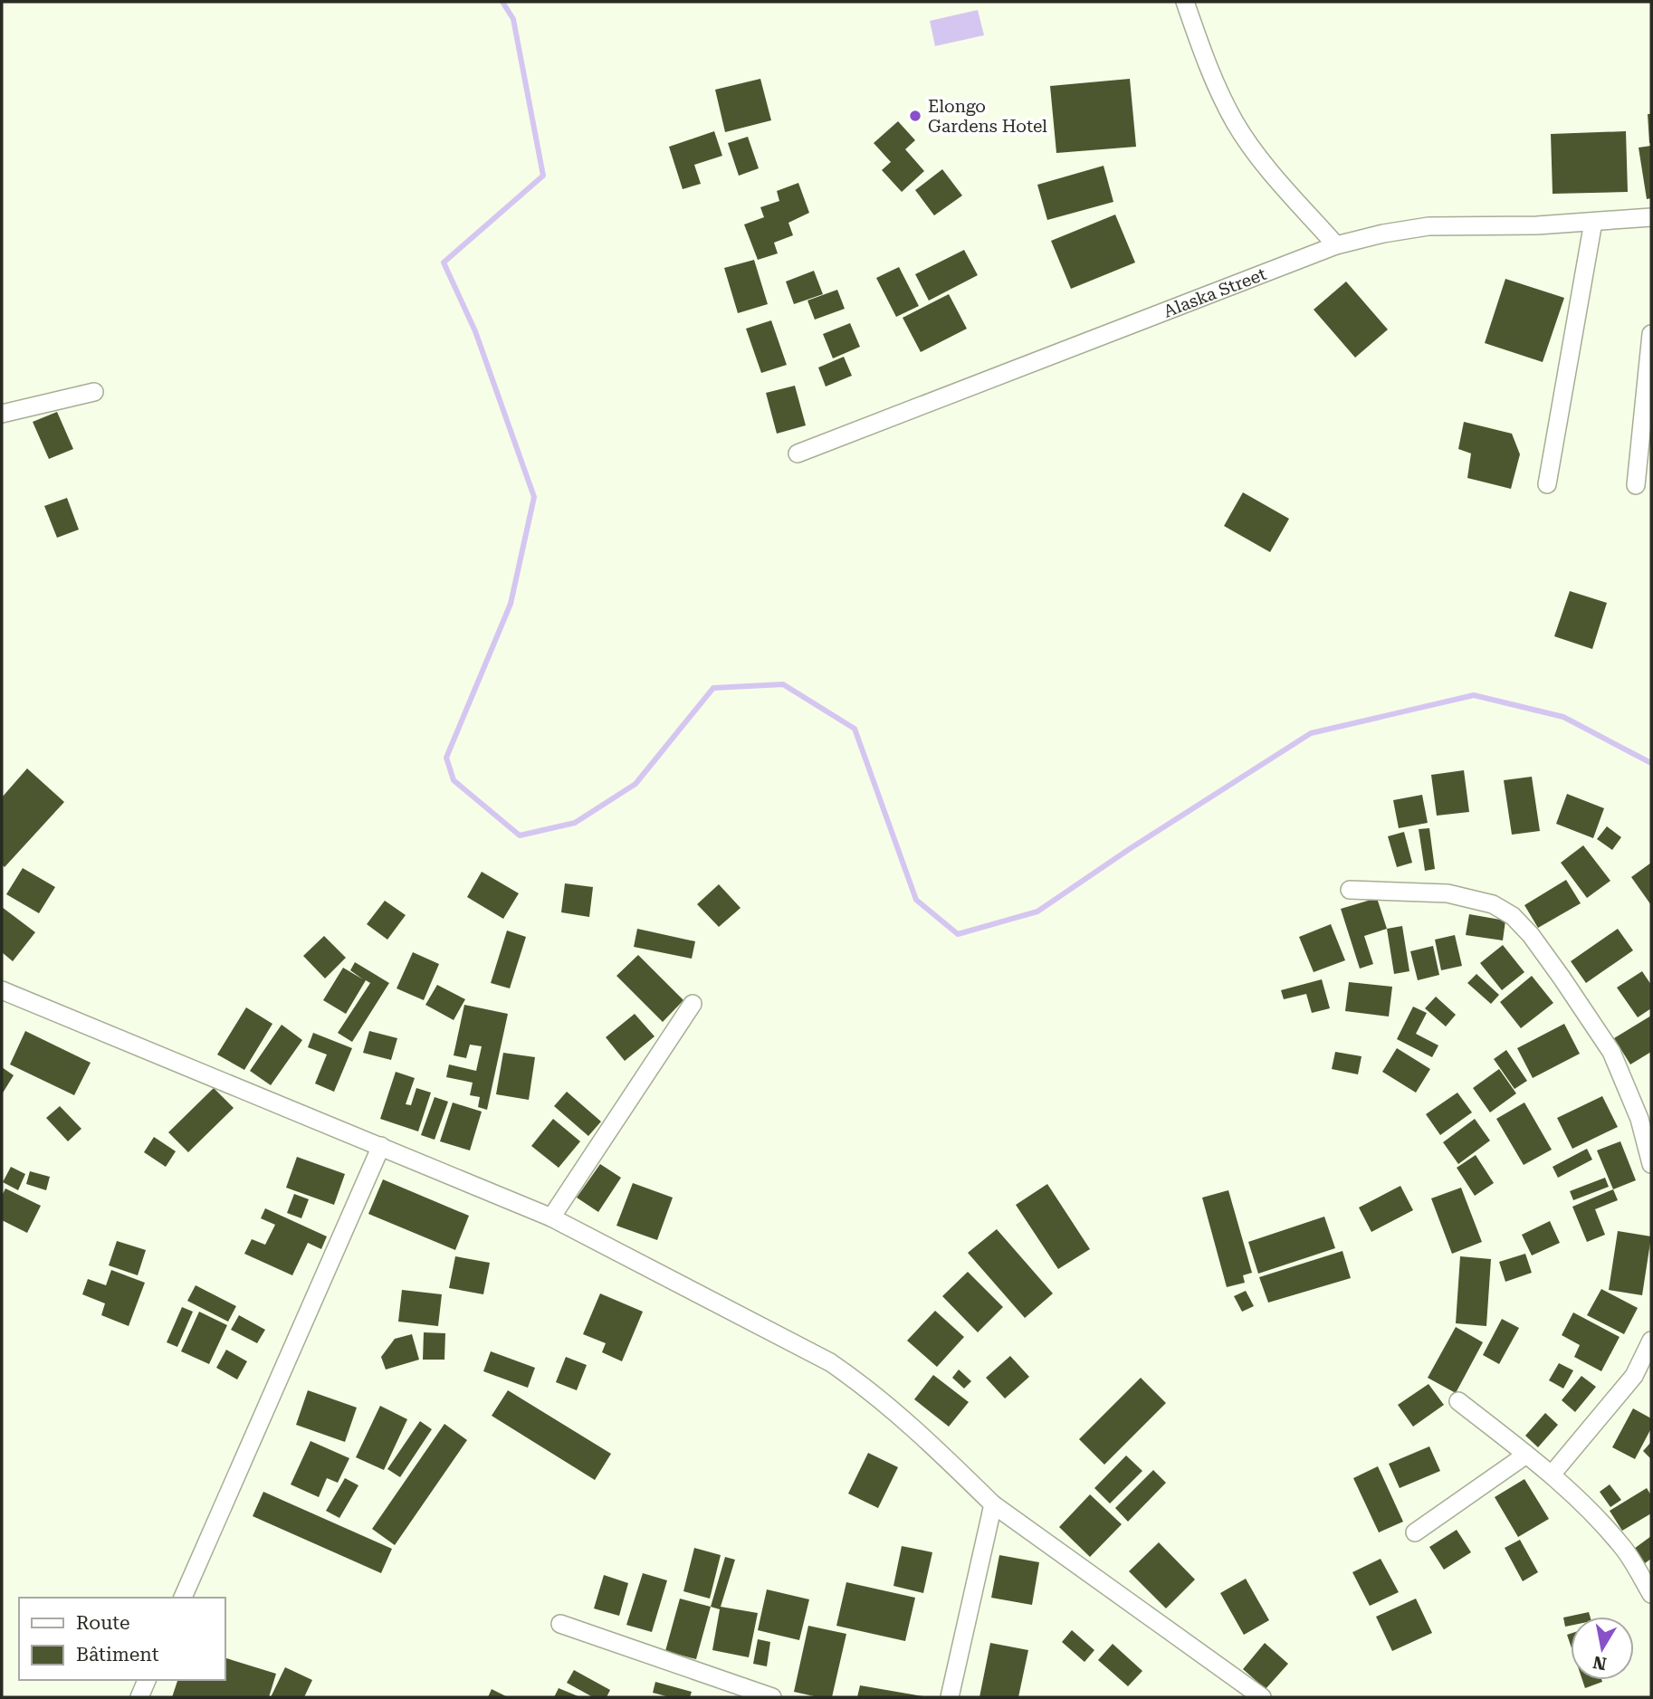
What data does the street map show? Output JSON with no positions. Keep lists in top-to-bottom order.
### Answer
{
  "streets": {
    "street": ["Alaska Street"]
  },
  "places": ["Elongo Gardens Hotel"],
  "legend": ["Route", "Bâtiment"],
  "north": "bottom"
}
